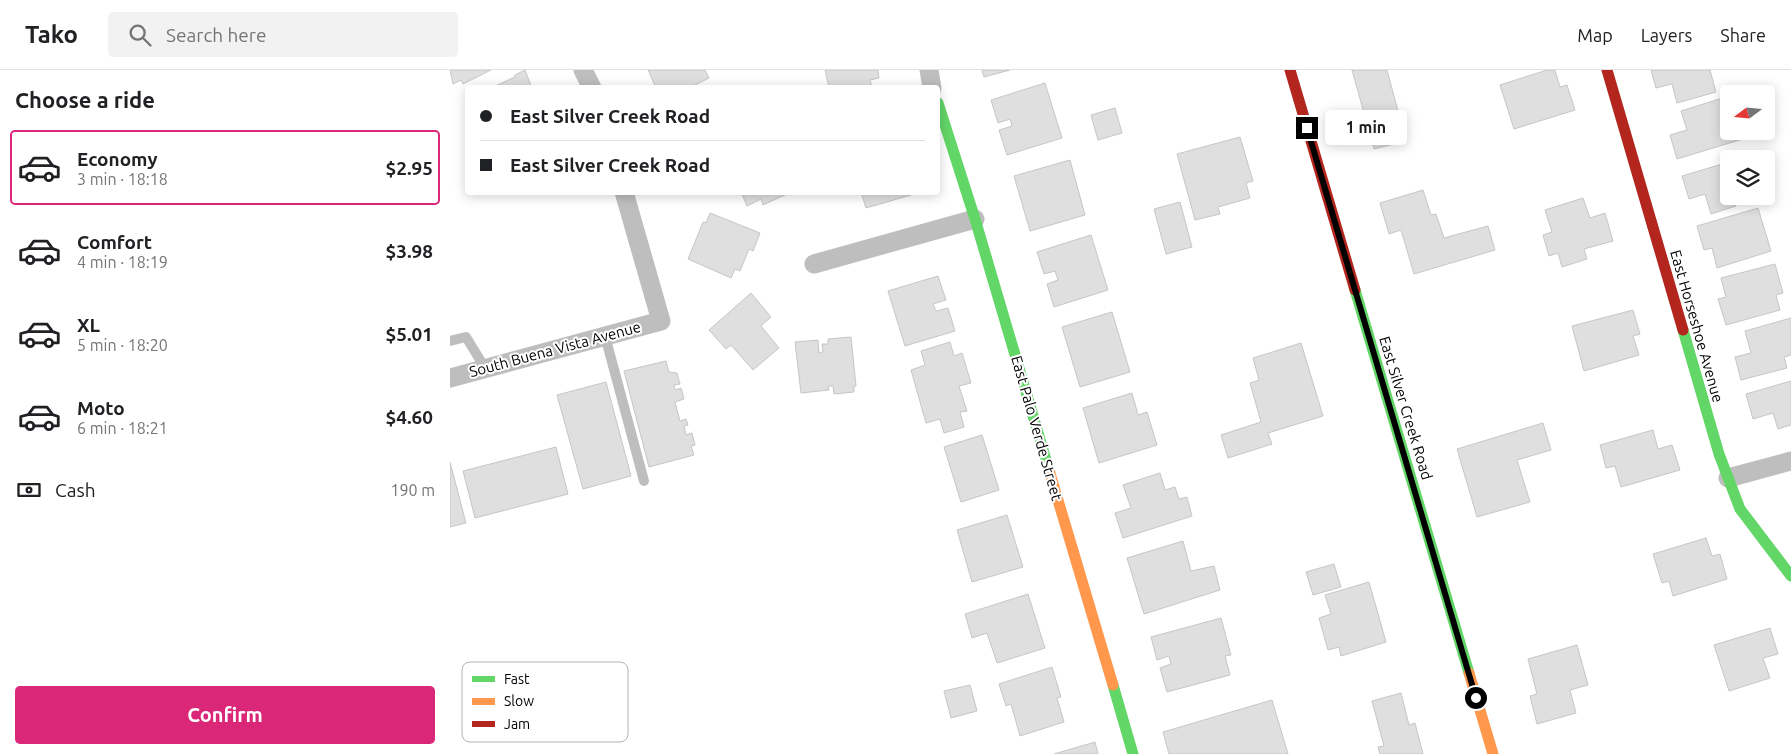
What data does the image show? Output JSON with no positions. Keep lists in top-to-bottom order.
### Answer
{
  "streets": {
    "street": [
      "East Horseshoe Avenue",
      "South Buena Vista Avenue",
      "East Silver Creek Road",
      "East Palo Verde Street"
    ]
  },
  "legend": ["Fast", "Slow", "Jam"],
  "north": "left",
  "page": {
    "header": "Tako",
    "search": "Search here",
    "nav": ["Map", "Layers", "Share"],
    "heading": "Choose a ride",
    "banner": ["East Silver Creek Road", "East Silver Creek Road"],
    "bubble": "1 min",
    "list": [
      {
        "name": "Economy",
        "note": "3 min · 18:18",
        "value": "$2.95"
      },
      {
        "name": "Comfort",
        "note": "4 min · 18:19",
        "value": "$3.98"
      },
      {
        "name": "XL",
        "note": "5 min · 18:20",
        "value": "$5.01"
      },
      {
        "name": "Moto",
        "note": "6 min · 18:21",
        "value": "$4.60"
      }
    ],
    "pay": ["Cash", "190 m"],
    "buttons": "Confirm"
  }
}
